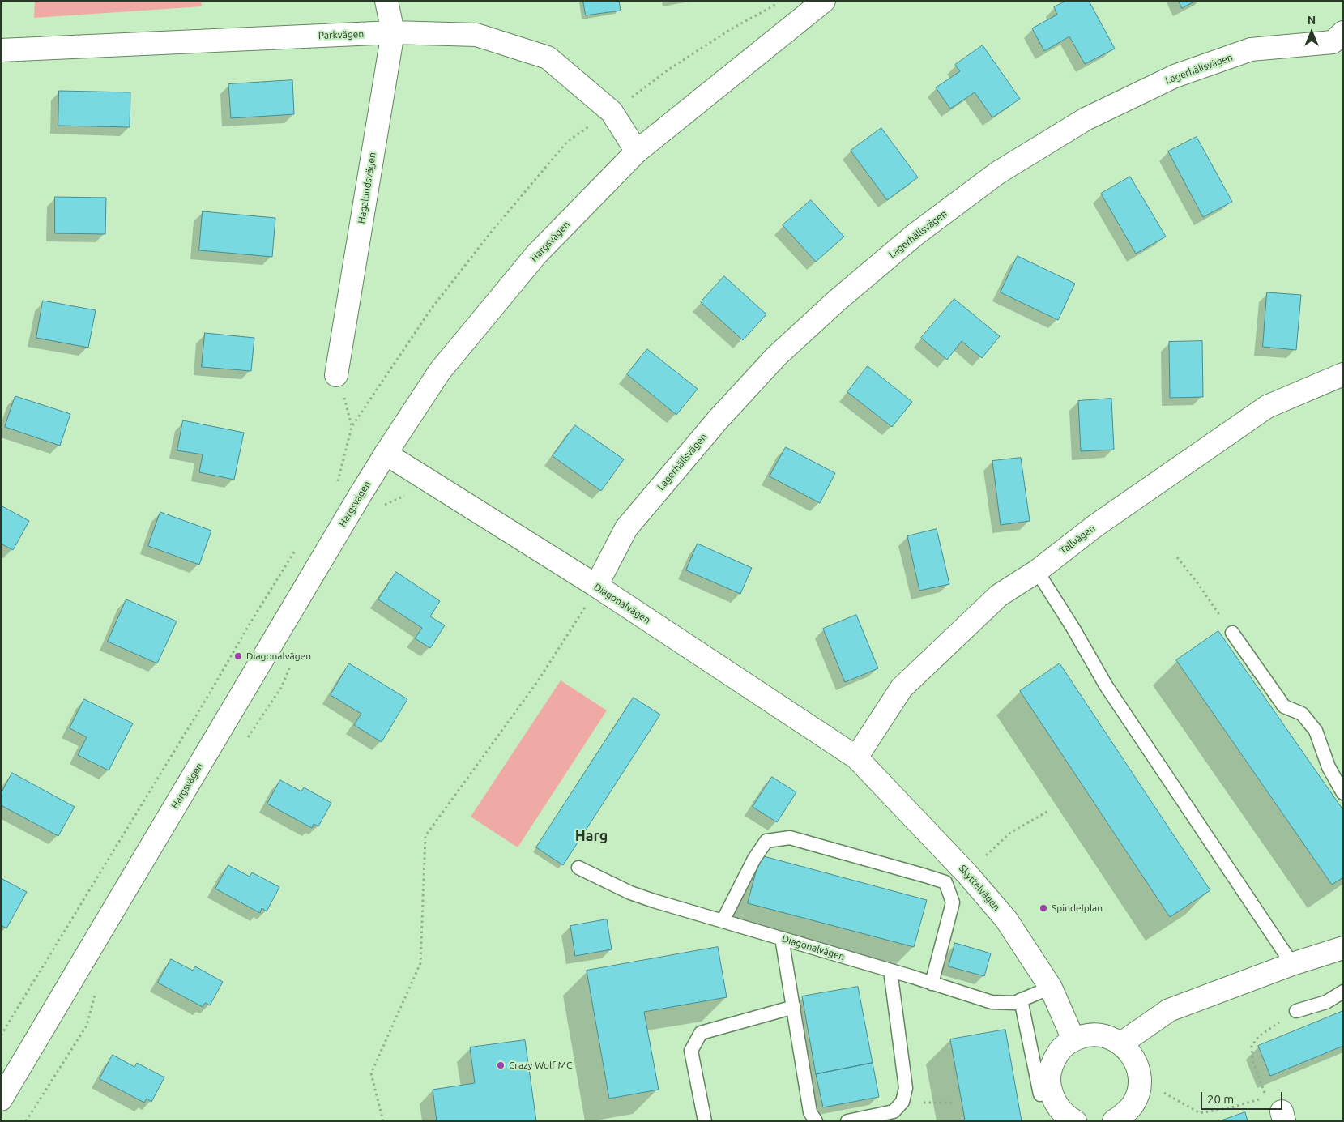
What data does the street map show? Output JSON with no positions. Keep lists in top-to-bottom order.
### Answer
{
  "streets": {
    "street": [
      "Parkvägen",
      "Lagerhällsvägen",
      "Hagalundsvägen",
      "Hargsvägen",
      "Tallvägen",
      "Diagonalvägen",
      "Skyttelvägen"
    ]
  },
  "crossings": [
    ["Parkvägen", "Hagalundsvägen"],
    ["Parkvägen", "Hargsvägen"],
    ["Lagerhällsvägen", "Diagonalvägen"],
    ["Hargsvägen", "Diagonalvägen"],
    ["Tallvägen", "Diagonalvägen"],
    ["Tallvägen", "Skyttelvägen"],
    ["Diagonalvägen", "Skyttelvägen"]
  ],
  "districts": ["Harg"],
  "places": ["Diagonalvägen", "Spindelplan", "Crazy Wolf MC"],
  "scale_bar": "20 m",
  "north": "top"
}
